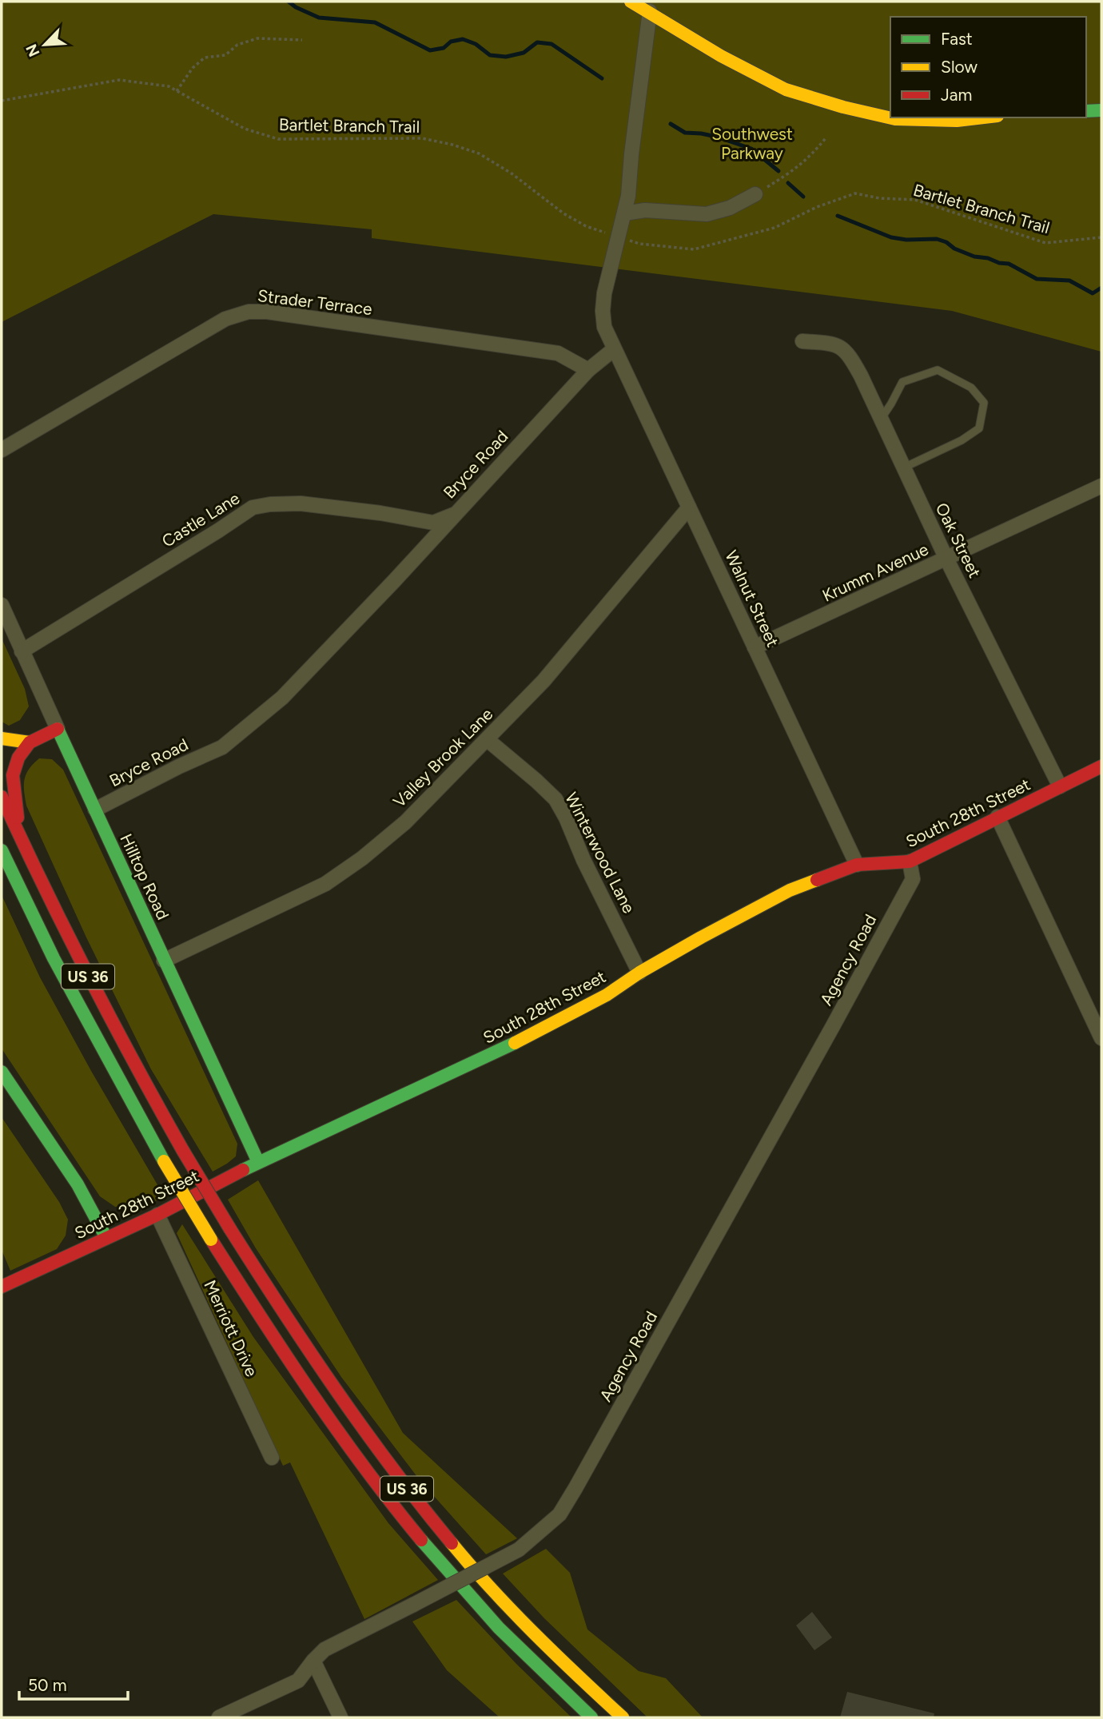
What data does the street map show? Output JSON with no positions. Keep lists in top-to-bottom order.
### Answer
{
  "streets": {
    "main road": ["South 28th Street", "Hilltop Road", "US 36"],
    "street": [
      "Strader Terrace",
      "Bryce Road",
      "Castle Lane",
      "Oak Street",
      "Krumm Avenue",
      "Walnut Street",
      "Valley Brook Lane",
      "Winterwood Lane",
      "Agency Road",
      "Merriott Drive"
    ],
    "path": ["Bartlet Branch Trail"]
  },
  "crossings": [
    ["Strader Terrace", "Bryce Road"],
    ["Bryce Road", "Castle Lane"],
    ["Bryce Road", "Walnut Street"],
    ["Bryce Road", "Hilltop Road"],
    ["Castle Lane", "Hilltop Road"],
    ["Oak Street", "Krumm Avenue"],
    ["Oak Street", "South 28th Street"],
    ["Krumm Avenue", "Walnut Street"],
    ["Walnut Street", "Valley Brook Lane"],
    ["Walnut Street", "South 28th Street"],
    ["Valley Brook Lane", "Winterwood Lane"],
    ["Valley Brook Lane", "Hilltop Road"],
    ["South 28th Street", "Winterwood Lane"],
    ["South 28th Street", "Hilltop Road"],
    ["South 28th Street", "Agency Road"],
    ["South 28th Street", "Merriott Drive"]
  ],
  "parks": ["Southwest Parkway"],
  "legend": ["Fast", "Slow", "Jam"],
  "scale_bar": "50 m",
  "north": "bottom left"
}
